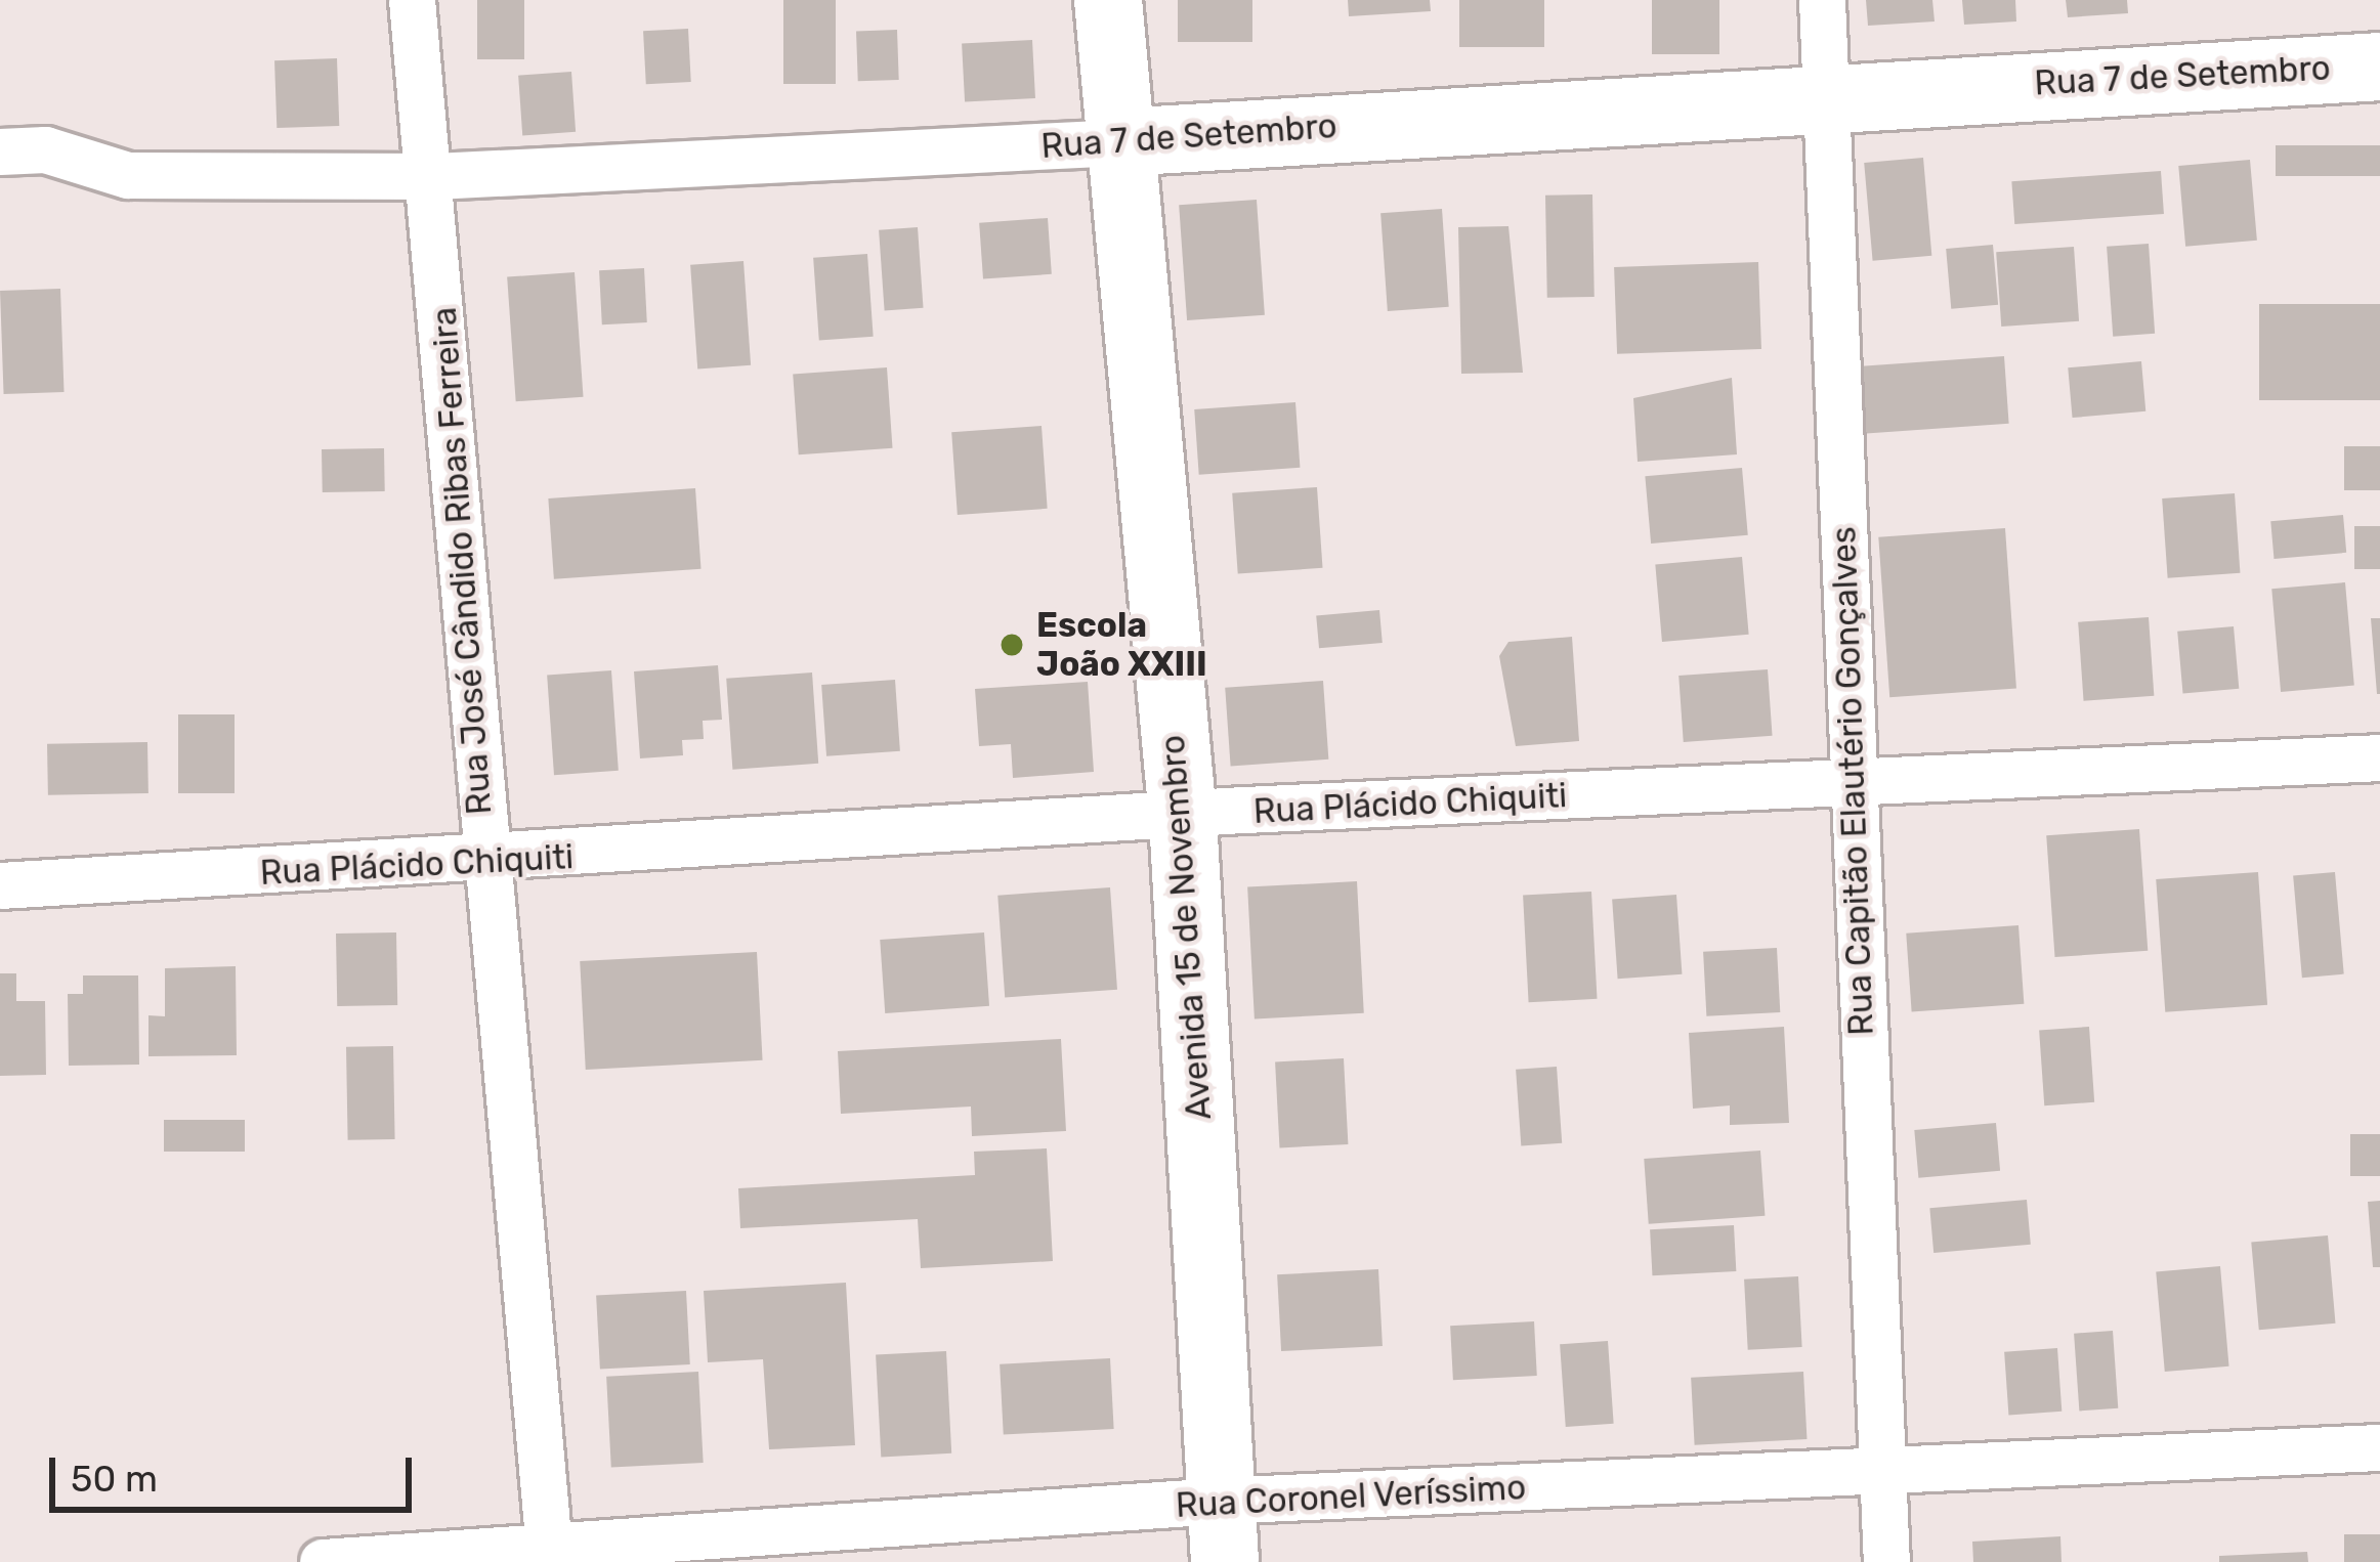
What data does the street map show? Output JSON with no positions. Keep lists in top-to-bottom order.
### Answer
{
  "streets": {
    "main road": ["Rua 7 de Setembro", "Avenida 15 de Novembro"],
    "street": [
      "Rua José Cândido Ribas Ferreira",
      "Rua Capitão Elautério Gonçalves",
      "Rua Plácido Chiquiti",
      "Rua Coronel Veríssimo"
    ]
  },
  "crossings": [
    ["Rua 7 de Setembro", "Rua José Cândido Ribas Ferreira"],
    ["Rua 7 de Setembro", "Rua Capitão Elautério Gonçalves"],
    ["Rua 7 de Setembro", "Avenida 15 de Novembro"],
    ["Rua José Cândido Ribas Ferreira", "Rua Plácido Chiquiti"],
    ["Rua José Cândido Ribas Ferreira", "Rua Coronel Veríssimo"],
    ["Rua Capitão Elautério Gonçalves", "Rua Plácido Chiquiti"],
    ["Rua Capitão Elautério Gonçalves", "Rua Coronel Veríssimo"],
    ["Rua Plácido Chiquiti", "Avenida 15 de Novembro"],
    ["Avenida 15 de Novembro", "Rua Coronel Veríssimo"]
  ],
  "places": ["Escola João XXIII"],
  "scale_bar": "50 m"
}
